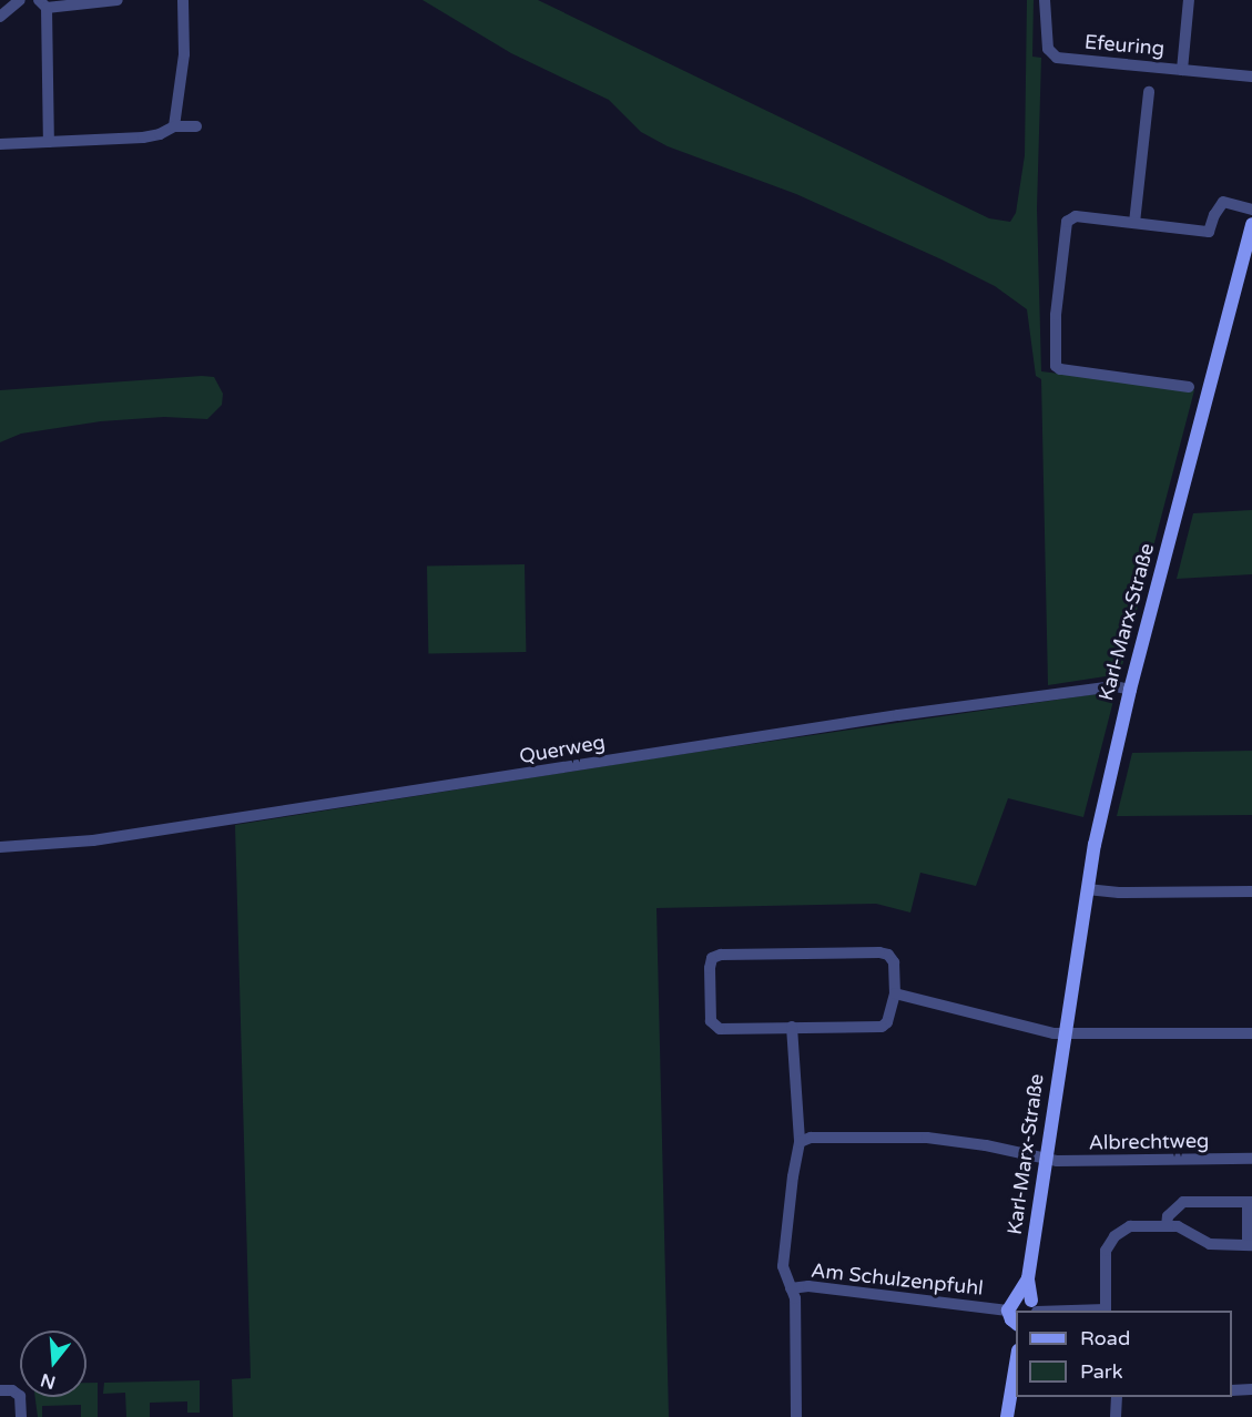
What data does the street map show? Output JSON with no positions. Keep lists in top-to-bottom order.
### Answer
{
  "streets": {
    "main road": ["Karl-Marx-Straße"],
    "street": [
      "Efeuring",
      "Querweg",
      "Albrechtweg",
      "Am Schulzenpfuhl"
    ]
  },
  "crossings": [
    ["Karl-Marx-Straße", "Querweg"],
    ["Karl-Marx-Straße", "Albrechtweg"],
    ["Karl-Marx-Straße", "Am Schulzenpfuhl"]
  ],
  "legend": ["Road", "Park"],
  "north": "bottom"
}
